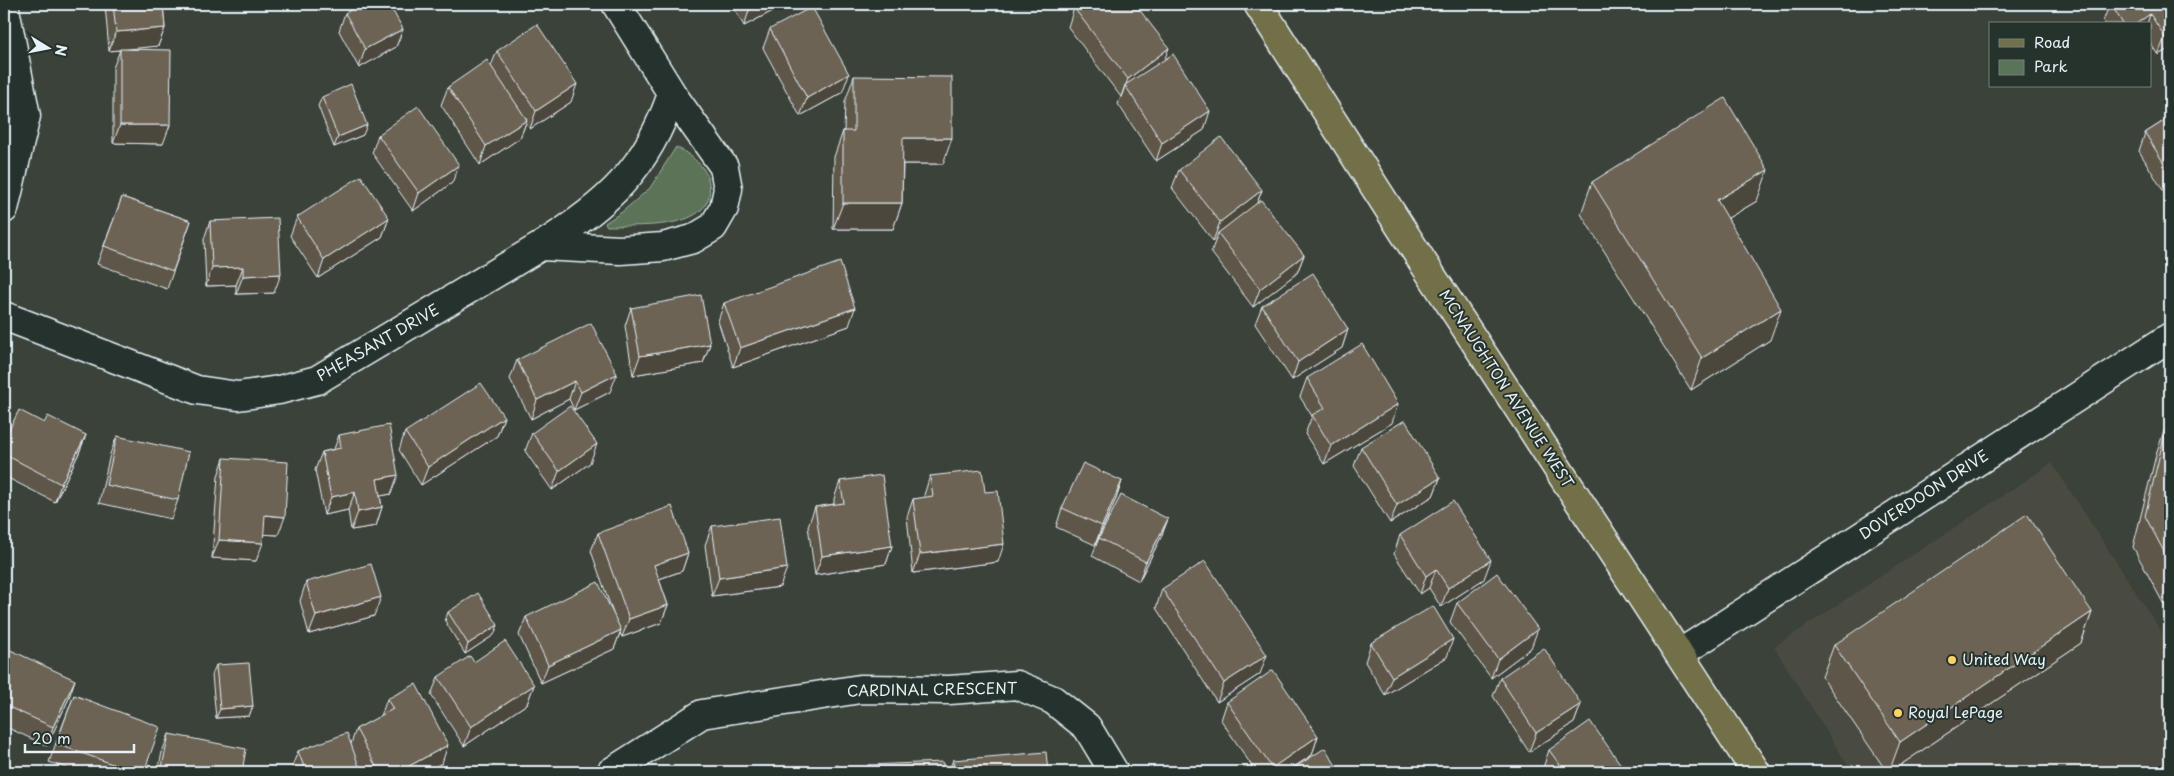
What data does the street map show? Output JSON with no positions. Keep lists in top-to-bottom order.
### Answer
{
  "streets": {
    "main road": ["MCNAUGHTON AVENUE WEST"],
    "street": ["PHEASANT DRIVE", "DOVERDOON DRIVE", "CARDINAL CRESCENT"]
  },
  "crossings": [
    ["MCNAUGHTON AVENUE WEST", "DOVERDOON DRIVE"]
  ],
  "places": ["United Way", "Royal LePage"],
  "legend": ["Road", "Park"],
  "scale_bar": "20 m",
  "north": "right"
}
